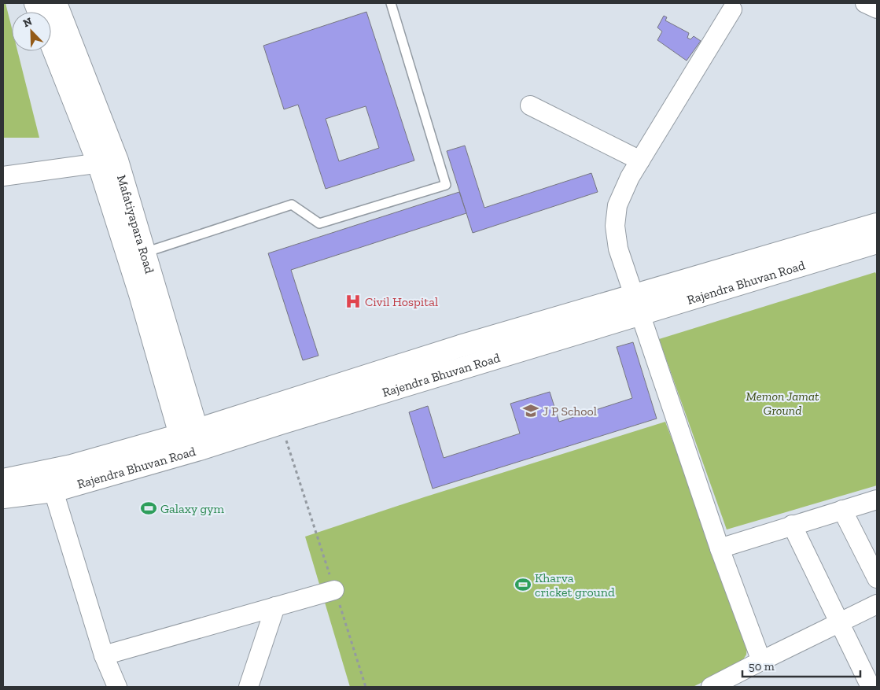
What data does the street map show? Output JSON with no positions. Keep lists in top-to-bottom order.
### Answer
{
  "streets": {
    "street": ["Mafatiyapara Road", "Rajendra Bhuvan Road"]
  },
  "crossings": [
    ["Mafatiyapara Road", "Rajendra Bhuvan Road"]
  ],
  "parks": ["Memon Jamat Ground"],
  "places": {
    "hospital": ["Civil Hospital"],
    "school or university": ["J P School"],
    "sports": ["Galaxy gym", "Kharva cricket ground"]
  },
  "scale_bar": "50 m",
  "north": "top left"
}
